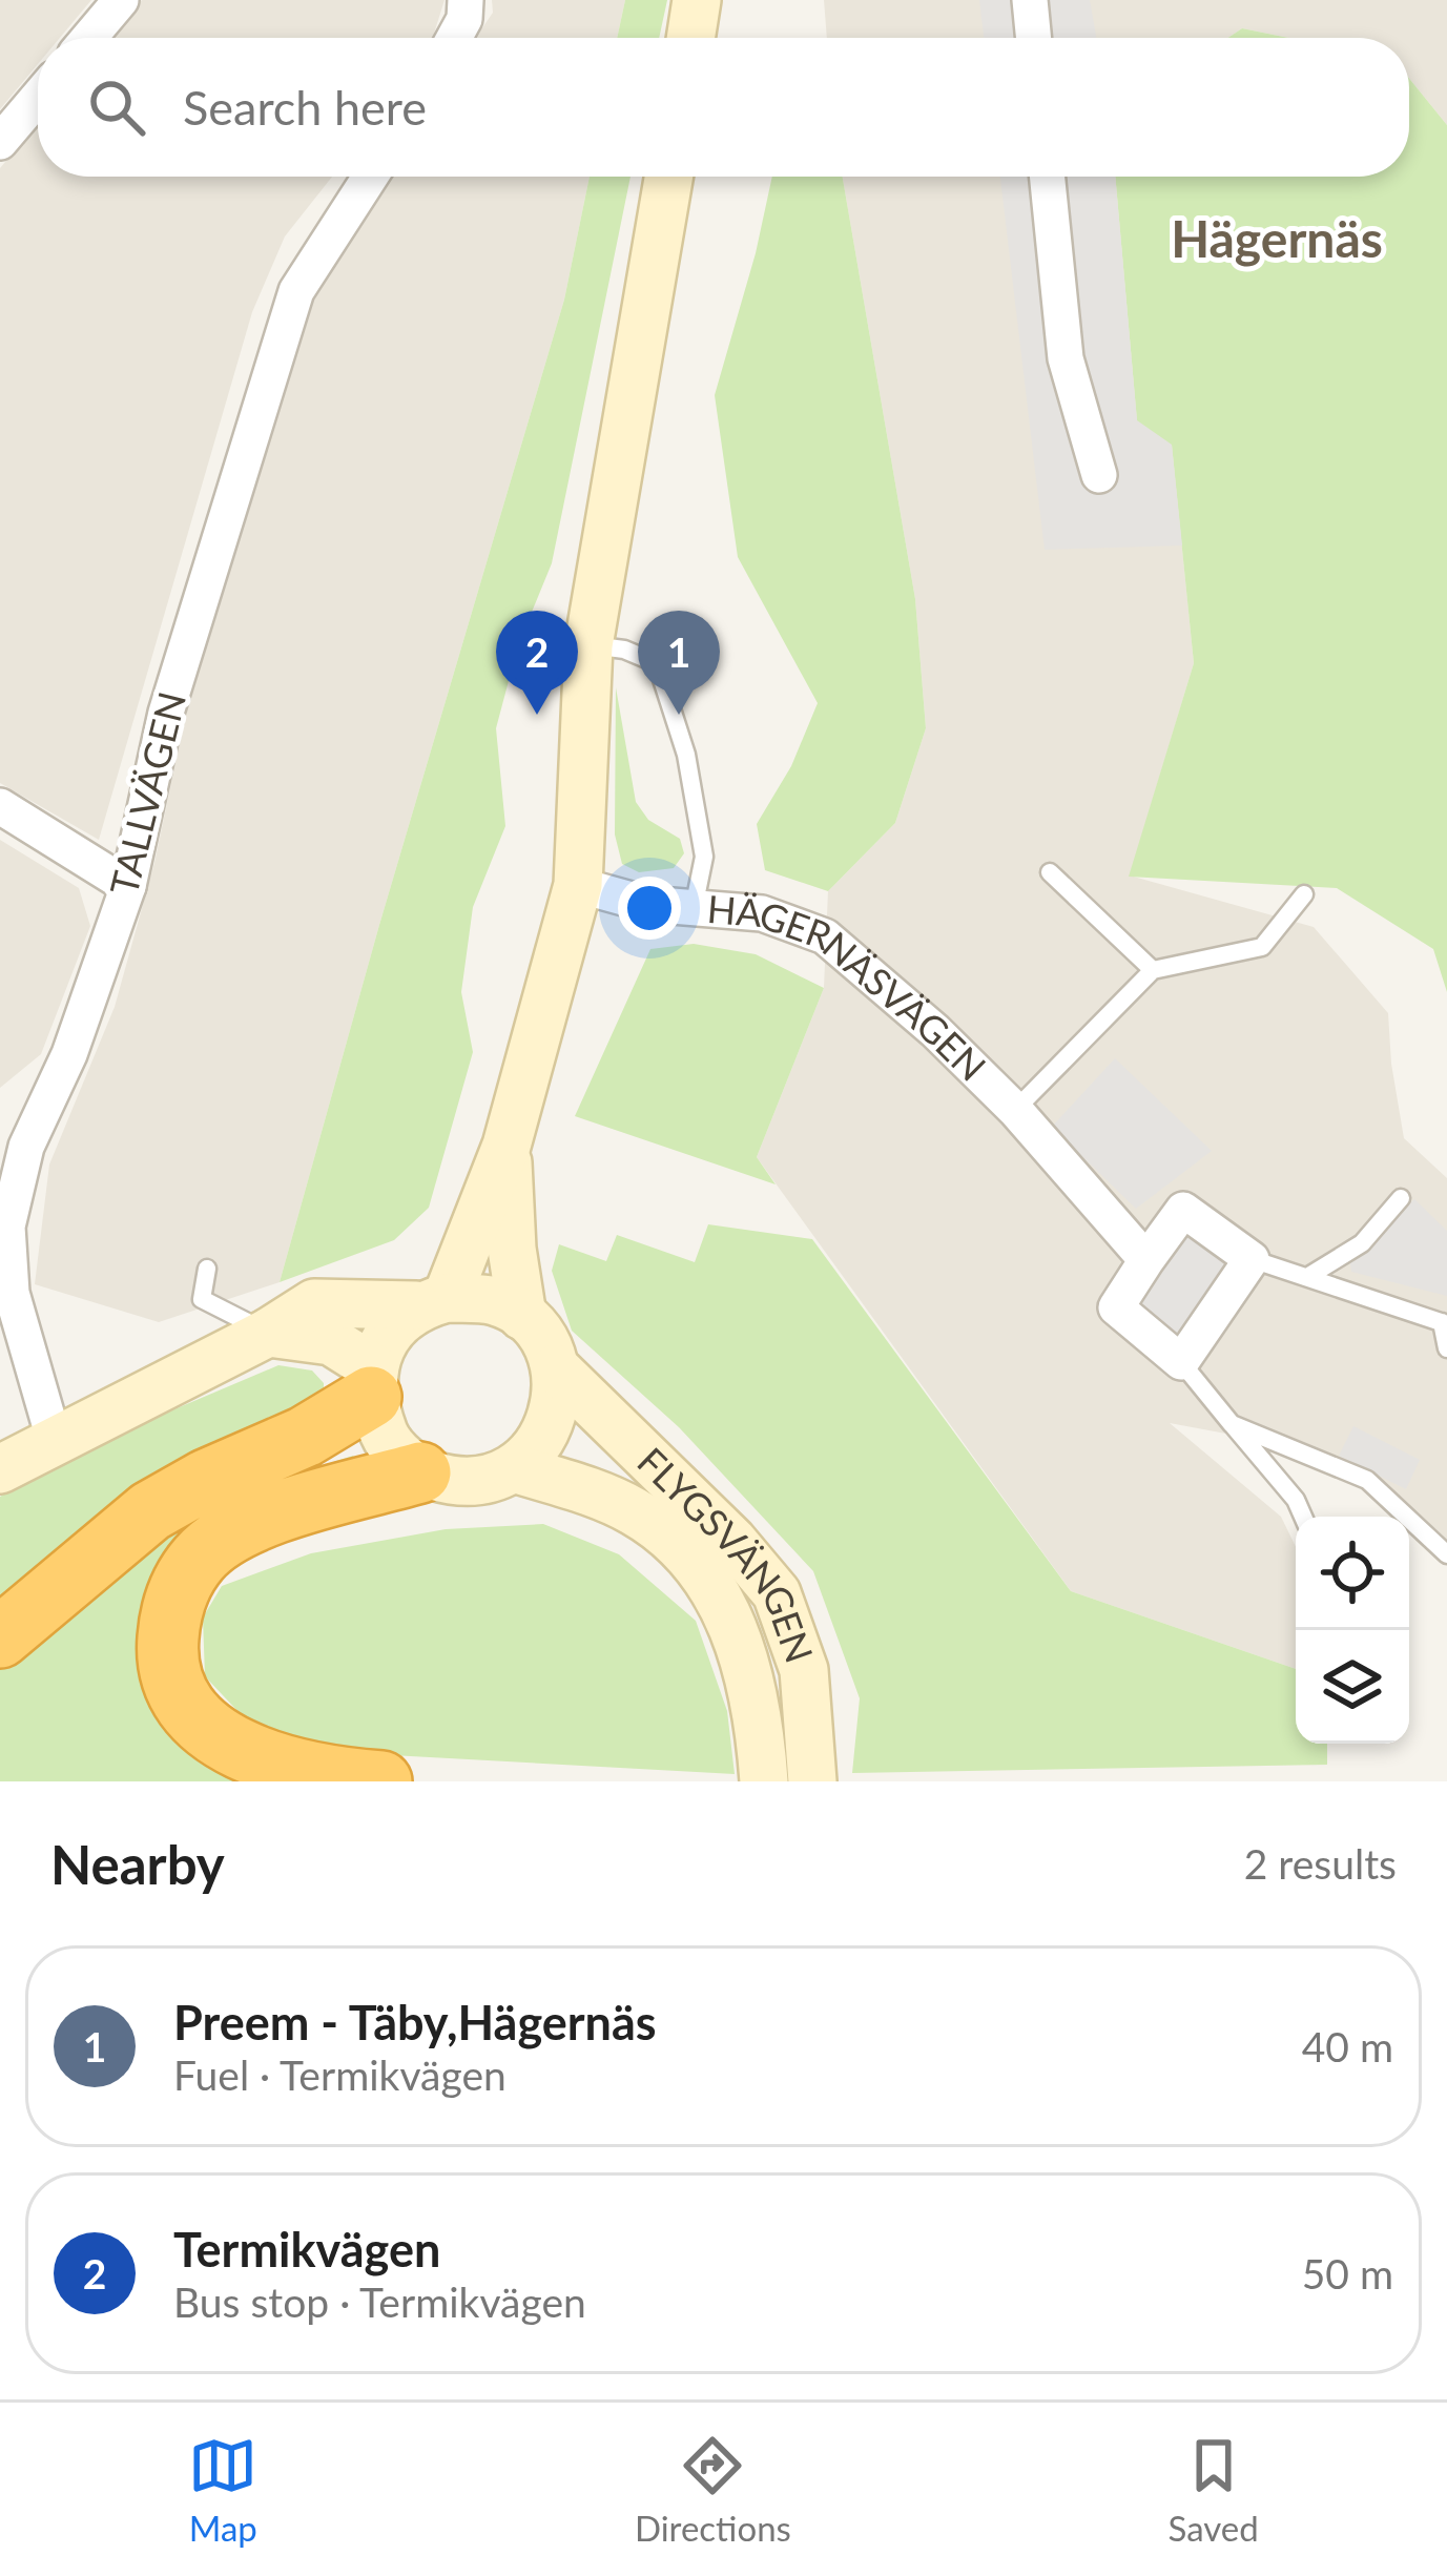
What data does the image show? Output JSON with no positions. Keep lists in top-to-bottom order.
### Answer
{
  "streets": {
    "street": ["TALLVÄGEN", "HÄGERNÄSVÄGEN", "FLYGSVÄNGEN"]
  },
  "districts": ["Hägernäs"],
  "page": {
    "search": "Search here",
    "pins": ["1", "2"],
    "heading": ["Nearby", "2 results"],
    "list": [
      {
        "mark": "1",
        "name": "Preem - Täby,Hägernäs",
        "note": "Fuel · Termikvägen",
        "value": "40 m"
      },
      {
        "mark": "2",
        "name": "Termikvägen",
        "note": "Bus stop · Termikvägen",
        "value": "50 m"
      }
    ],
    "nav": ["Map", "Directions", "Saved"]
  }
}
